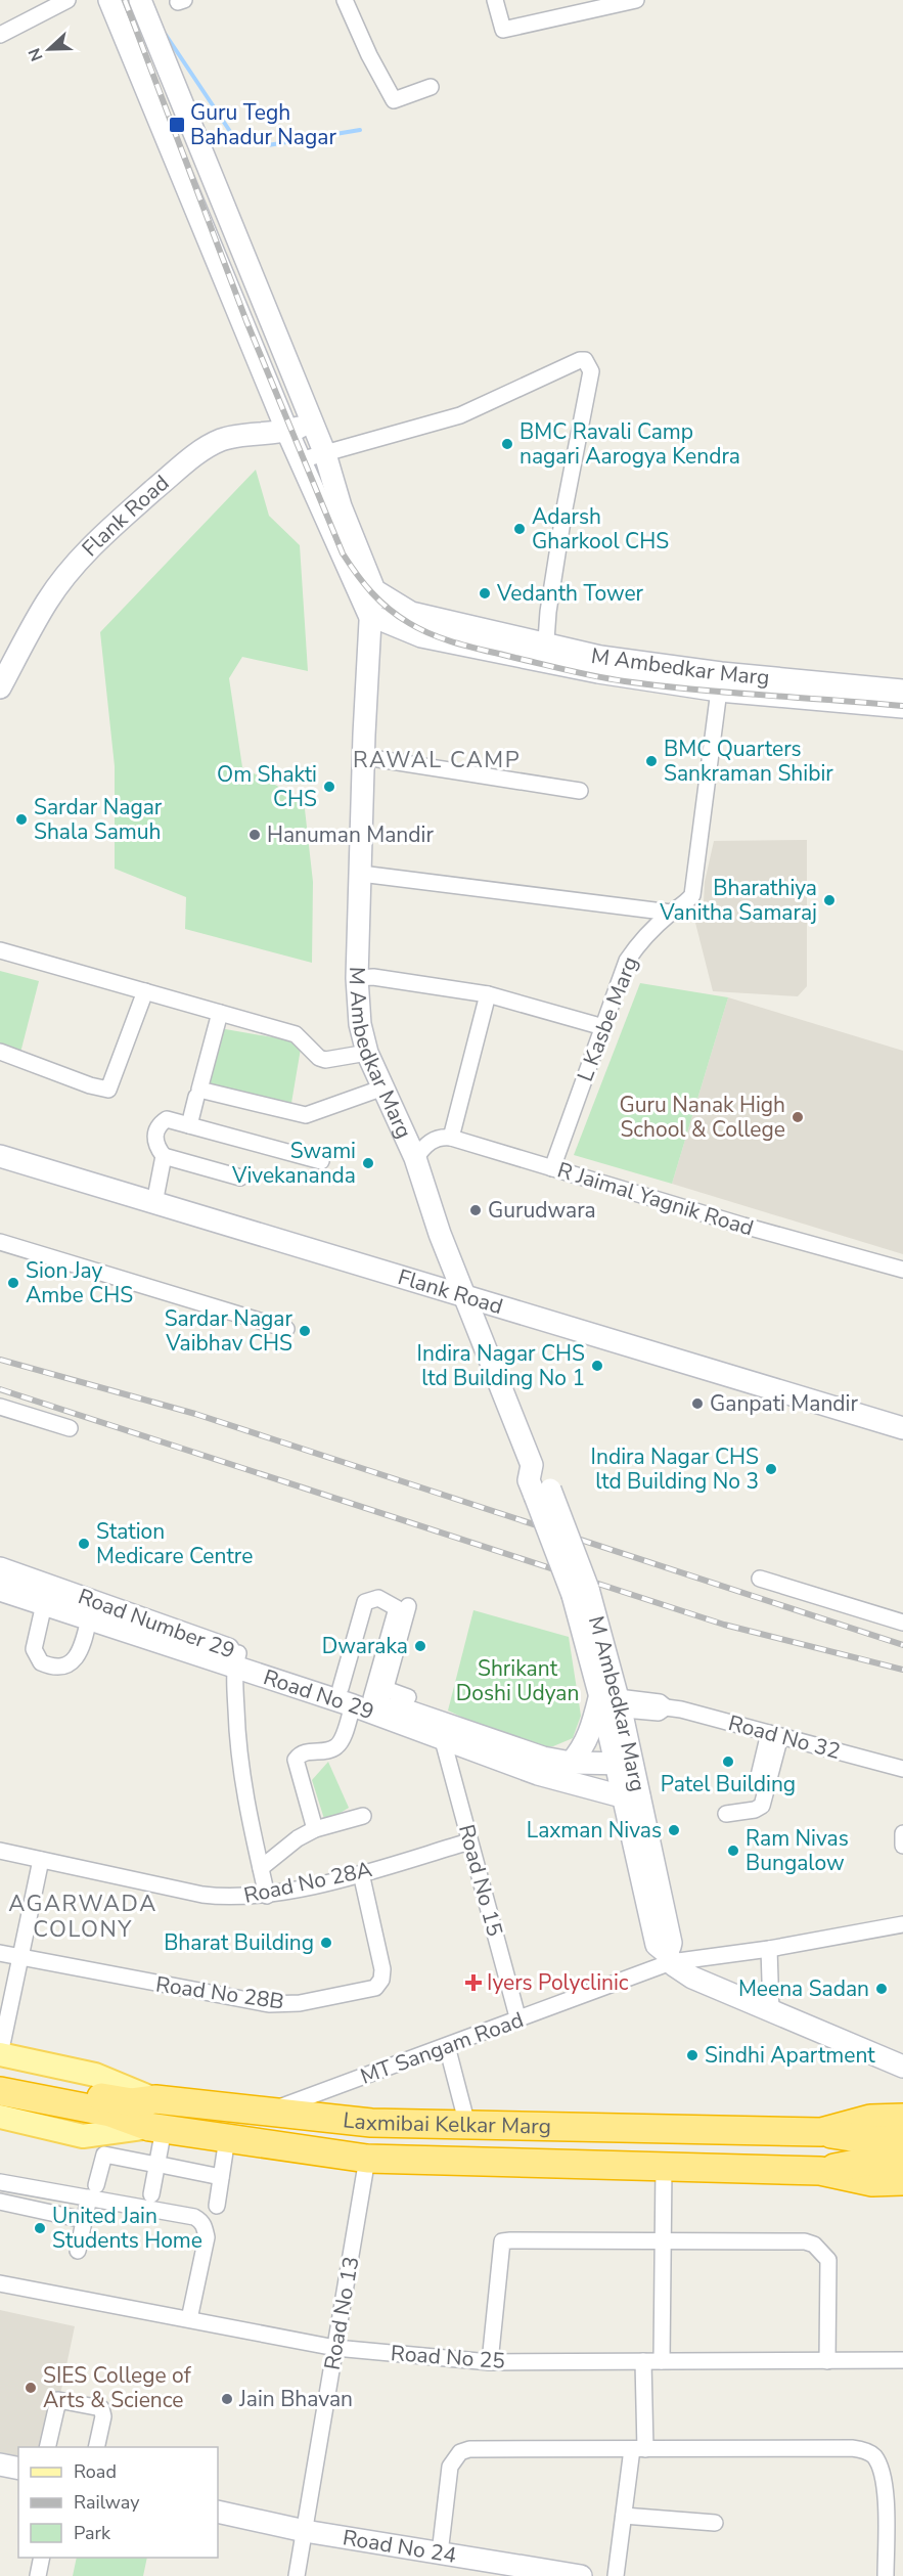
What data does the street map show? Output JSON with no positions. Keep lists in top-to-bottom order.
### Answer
{
  "streets": {
    "highway": ["Laxmibai Kelkar Marg"],
    "main road": [
      "Flank Road",
      "M Ambedkar Marg",
      "Road Number 29",
      "Road No 29",
      "Road No 24"
    ],
    "street": [
      "L Kasbe Marg",
      "R Jaimal Yagnik Road",
      "Road No 32",
      "Road No 15",
      "Road No 28A",
      "Road No 28B",
      "MT Sangam Road",
      "Road No 13",
      "Road No 25"
    ]
  },
  "crossings": [
    ["Flank Road", "M Ambedkar Marg"],
    ["M Ambedkar Marg", "L Kasbe Marg"],
    ["M Ambedkar Marg", "Road Number 29"],
    ["M Ambedkar Marg", "Road No 29"],
    ["M Ambedkar Marg", "Road No 32"],
    ["M Ambedkar Marg", "MT Sangam Road"],
    ["L Kasbe Marg", "R Jaimal Yagnik Road"],
    ["Road Number 29", "Road No 29"],
    ["Road Number 29", "Road No 15"],
    ["Road No 29", "Road No 15"],
    ["Road No 15", "Road No 28A"],
    ["Road No 15", "MT Sangam Road"],
    ["Road No 28A", "Road No 28B"],
    ["MT Sangam Road", "Laxmibai Kelkar Marg"],
    ["Laxmibai Kelkar Marg", "Road No 13"],
    ["Road No 13", "Road No 25"],
    ["Road No 13", "Road No 24"]
  ],
  "districts": ["RAWAL CAMP", "AGARWADA COLONY"],
  "parks": ["Shrikant Doshi Udyan"],
  "places": {
    "transit": ["Guru Tegh Bahadur Nagar"],
    "other": [
      "BMC Ravali Camp nagari Aarogya Kendra",
      "Adarsh Gharkool CHS",
      "Vedanth Tower",
      "BMC Quarters Sankraman Shibir",
      "Om Shakti CHS",
      "Sardar Nagar Shala Samuh",
      "Hanuman Mandir",
      "Bharathiya Vanitha Samaraj",
      "Guru Nanak High School & College",
      "Swami Vivekananda",
      "Gurudwara",
      "Sion Jay Ambe CHS",
      "Sardar Nagar Vaibhav CHS",
      "Indira Nagar CHS ltd Building No 1",
      "Ganpati Mandir",
      "Indira Nagar CHS ltd Building No 3",
      "Station Medicare Centre",
      "Dwaraka",
      "Patel Building",
      "Laxman Nivas",
      "Ram Nivas Bungalow",
      "Bharat Building",
      "Meena Sadan",
      "Sindhi Apartment",
      "United Jain Students Home",
      "SIES College of Arts & Science",
      "Jain Bhavan"
    ],
    "health": ["Iyers Polyclinic"]
  },
  "legend": ["Road", "Railway", "Park"],
  "north": "left"
}
